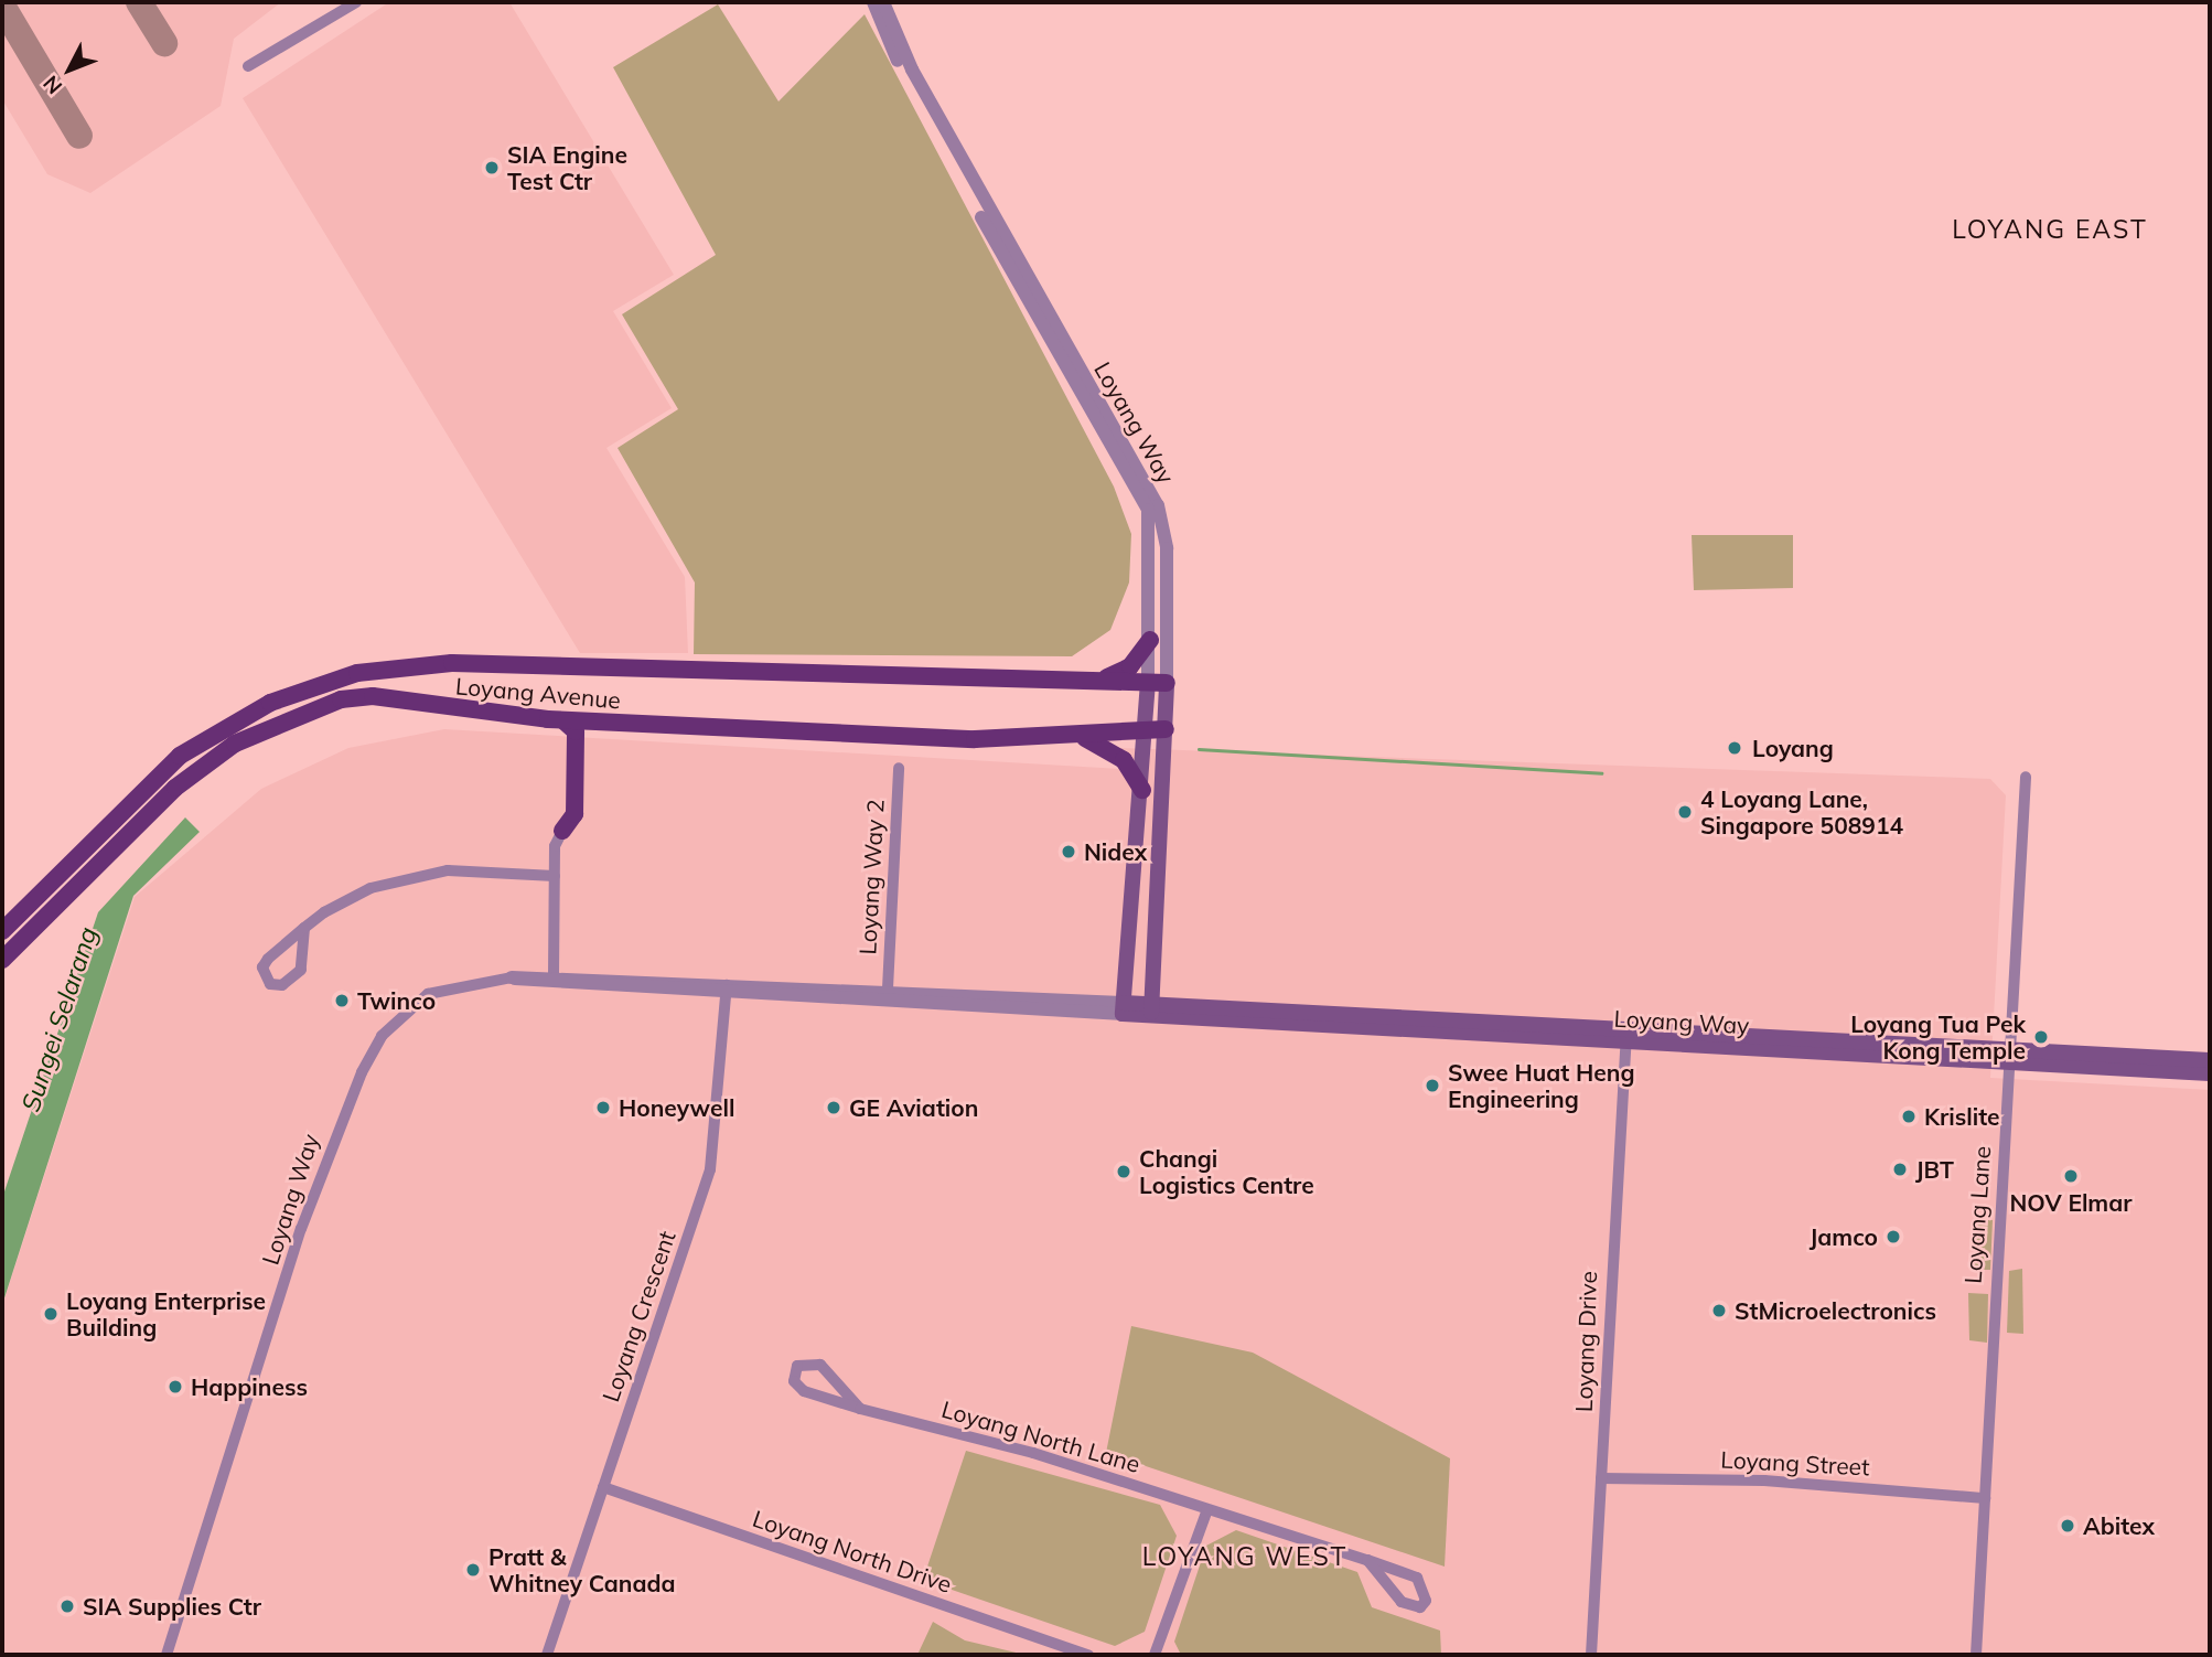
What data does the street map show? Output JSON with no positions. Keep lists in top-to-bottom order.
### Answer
{
  "streets": {
    "main road": ["Loyang Way", "Loyang Avenue"],
    "street": [
      "Loyang Way 2",
      "Loyang Lane",
      "Loyang Crescent",
      "Loyang Drive",
      "Loyang North Lane",
      "Loyang Street",
      "Loyang North Drive"
    ]
  },
  "crossings": [
    ["Loyang Way", "Loyang Avenue"],
    ["Loyang Way", "Loyang Way 2"],
    ["Loyang Way", "Loyang Lane"],
    ["Loyang Way", "Loyang Crescent"],
    ["Loyang Way", "Loyang Drive"],
    ["Loyang Lane", "Loyang Street"],
    ["Loyang Crescent", "Loyang North Drive"],
    ["Loyang Drive", "Loyang Street"]
  ],
  "districts": ["LOYANG EAST", "LOYANG WEST"],
  "water": ["Sungei Selarang"],
  "places": [
    "SIA Engine Test Ctr",
    "Loyang",
    "4 Loyang Lane, Singapore 508914",
    "Nidex",
    "Twinco",
    "Loyang Tua Pek Kong Temple",
    "Swee Huat Heng Engineering",
    "Honeywell",
    "GE Aviation",
    "Krislite",
    "JBT",
    "Changi Logistics Centre",
    "NOV Elmar",
    "Jamco",
    "StMicroelectronics",
    "Loyang Enterprise Building",
    "Happiness",
    "Abitex",
    "Pratt & Whitney Canada",
    "SIA Supplies Ctr"
  ],
  "north": "bottom left"
}
